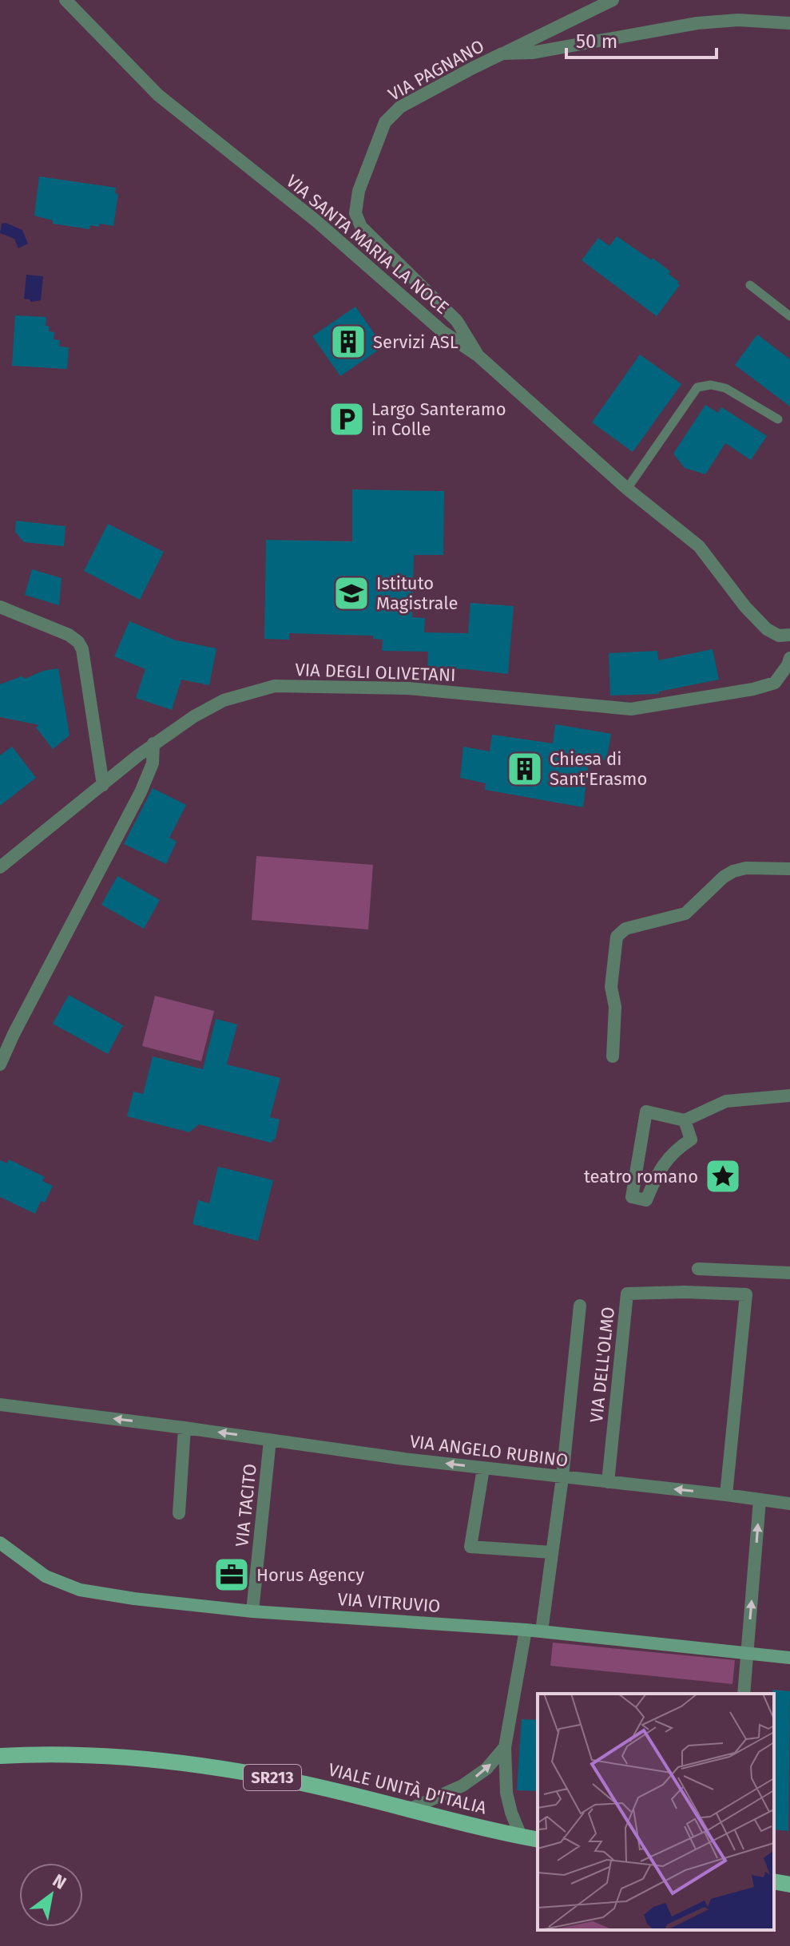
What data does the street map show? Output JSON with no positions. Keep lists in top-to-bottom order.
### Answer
{
  "streets": {
    "main road": ["SR213", "VIALE UNITÀ D'ITALIA"],
    "street": [
      "VIA PAGNANO",
      "VIA SANTA MARIA LA NOCE",
      "VIA DEGLI OLIVETANI",
      "VIA DELL'OLMO",
      "VIA ANGELO RUBINO",
      "VIA TACITO",
      "VIA VITRUVIO"
    ]
  },
  "crossings": [
    ["VIA PAGNANO", "VIA SANTA MARIA LA NOCE"],
    ["VIA DELL'OLMO", "VIA ANGELO RUBINO"],
    ["VIA ANGELO RUBINO", "VIA TACITO"],
    ["VIA TACITO", "VIA VITRUVIO"]
  ],
  "one_way": ["VIA ANGELO RUBINO"],
  "places": {
    "building": ["Servizi ASL", "Chiesa di Sant'Erasmo"],
    "parking": ["Largo Santeramo in Colle"],
    "school or university": ["Istituto Magistrale"],
    "place": ["teatro romano"],
    "office": ["Horus Agency"]
  },
  "scale_bar": "50 m",
  "north": "top right"
}
